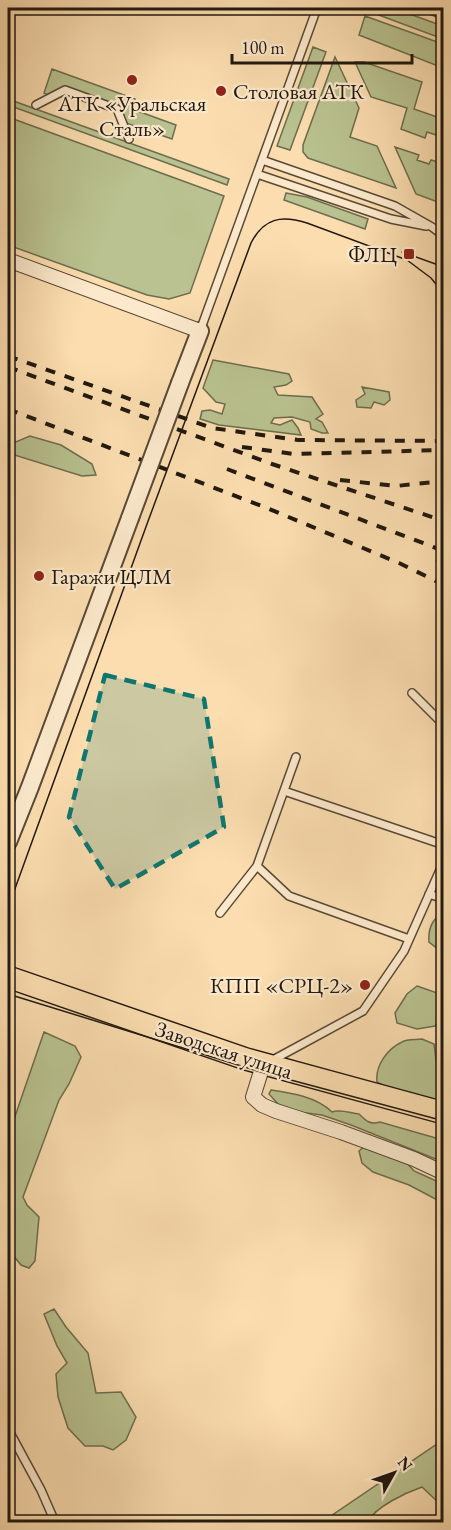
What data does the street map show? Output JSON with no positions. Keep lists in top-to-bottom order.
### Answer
{
  "streets": {
    "main road": ["Заводская улица"]
  },
  "places": {
    "other": [
      "АТК «Уральская Сталь»",
      "Столовая АТК",
      "Гаражи ЦЛМ",
      "КПП «СРЦ-2»"
    ],
    "transit": ["ФЛЦ"]
  },
  "scale_bar": "100 m",
  "north": "top right"
}
